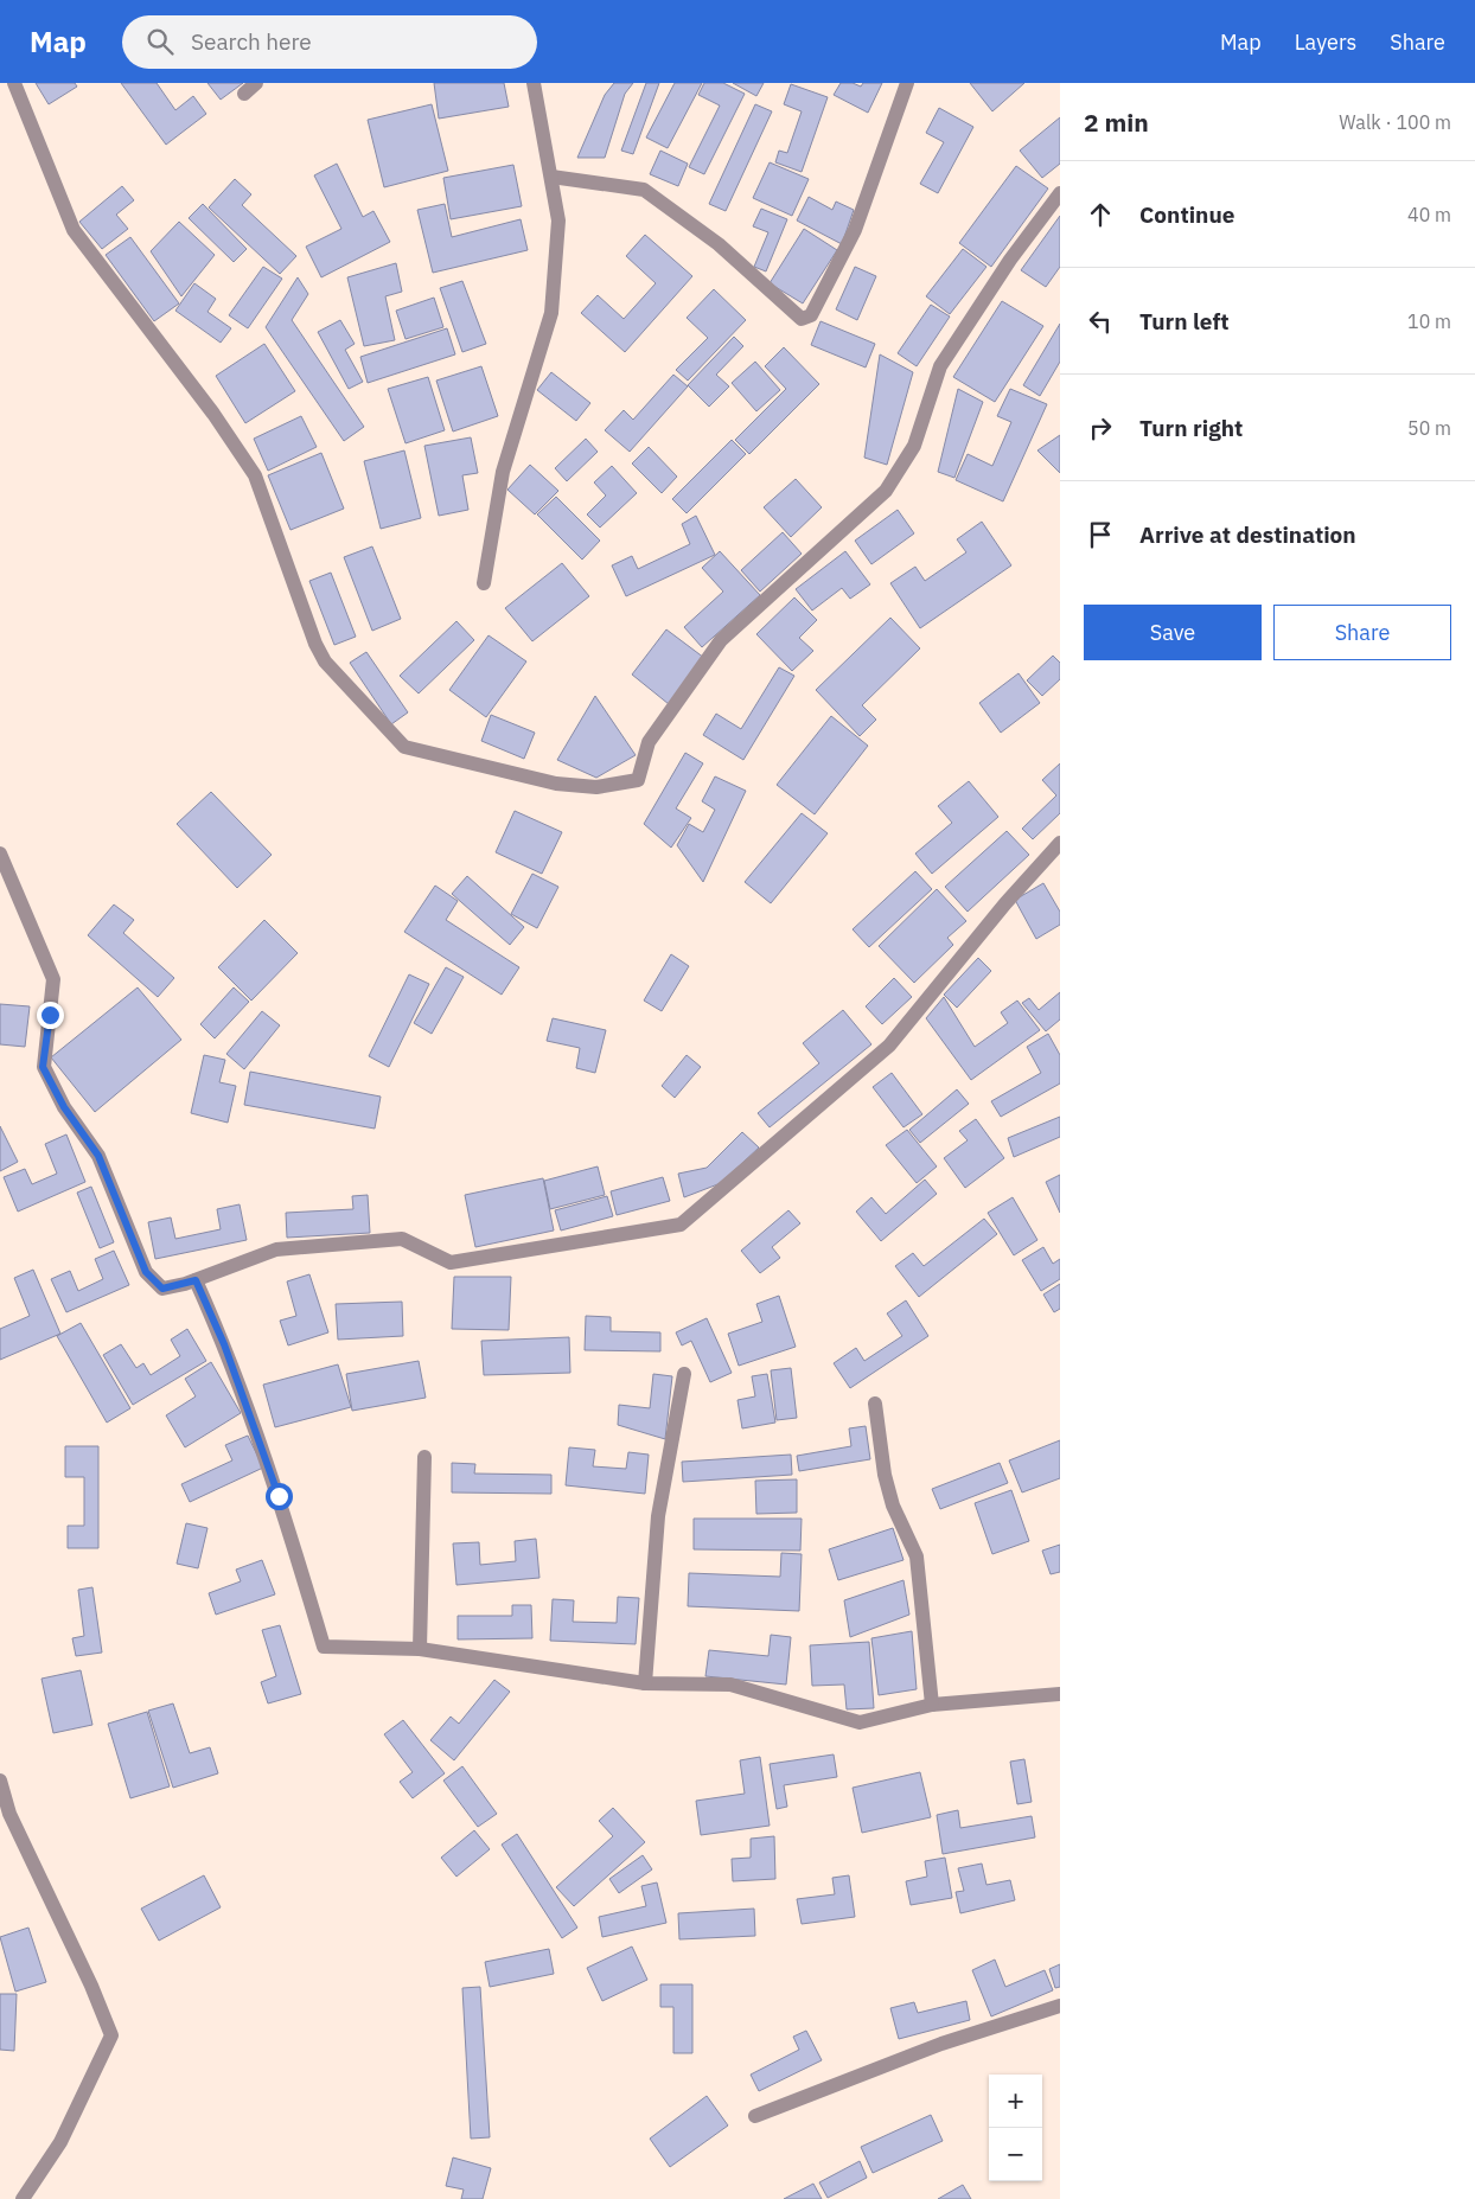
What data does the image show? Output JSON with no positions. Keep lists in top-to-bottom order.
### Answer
{
  "page": {
    "header": "Map",
    "search": "Search here",
    "nav": ["Map", "Layers", "Share"],
    "heading": ["2 min", "Walk · 100 m"],
    "list": [
      ["Continue", "40 m"],
      ["Turn left", "10 m"],
      ["Turn right", "50 m"],
      "Arrive at destination"
    ],
    "buttons": ["Save", "Share"],
    "map_buttons": ["+", "−"]
  }
}
